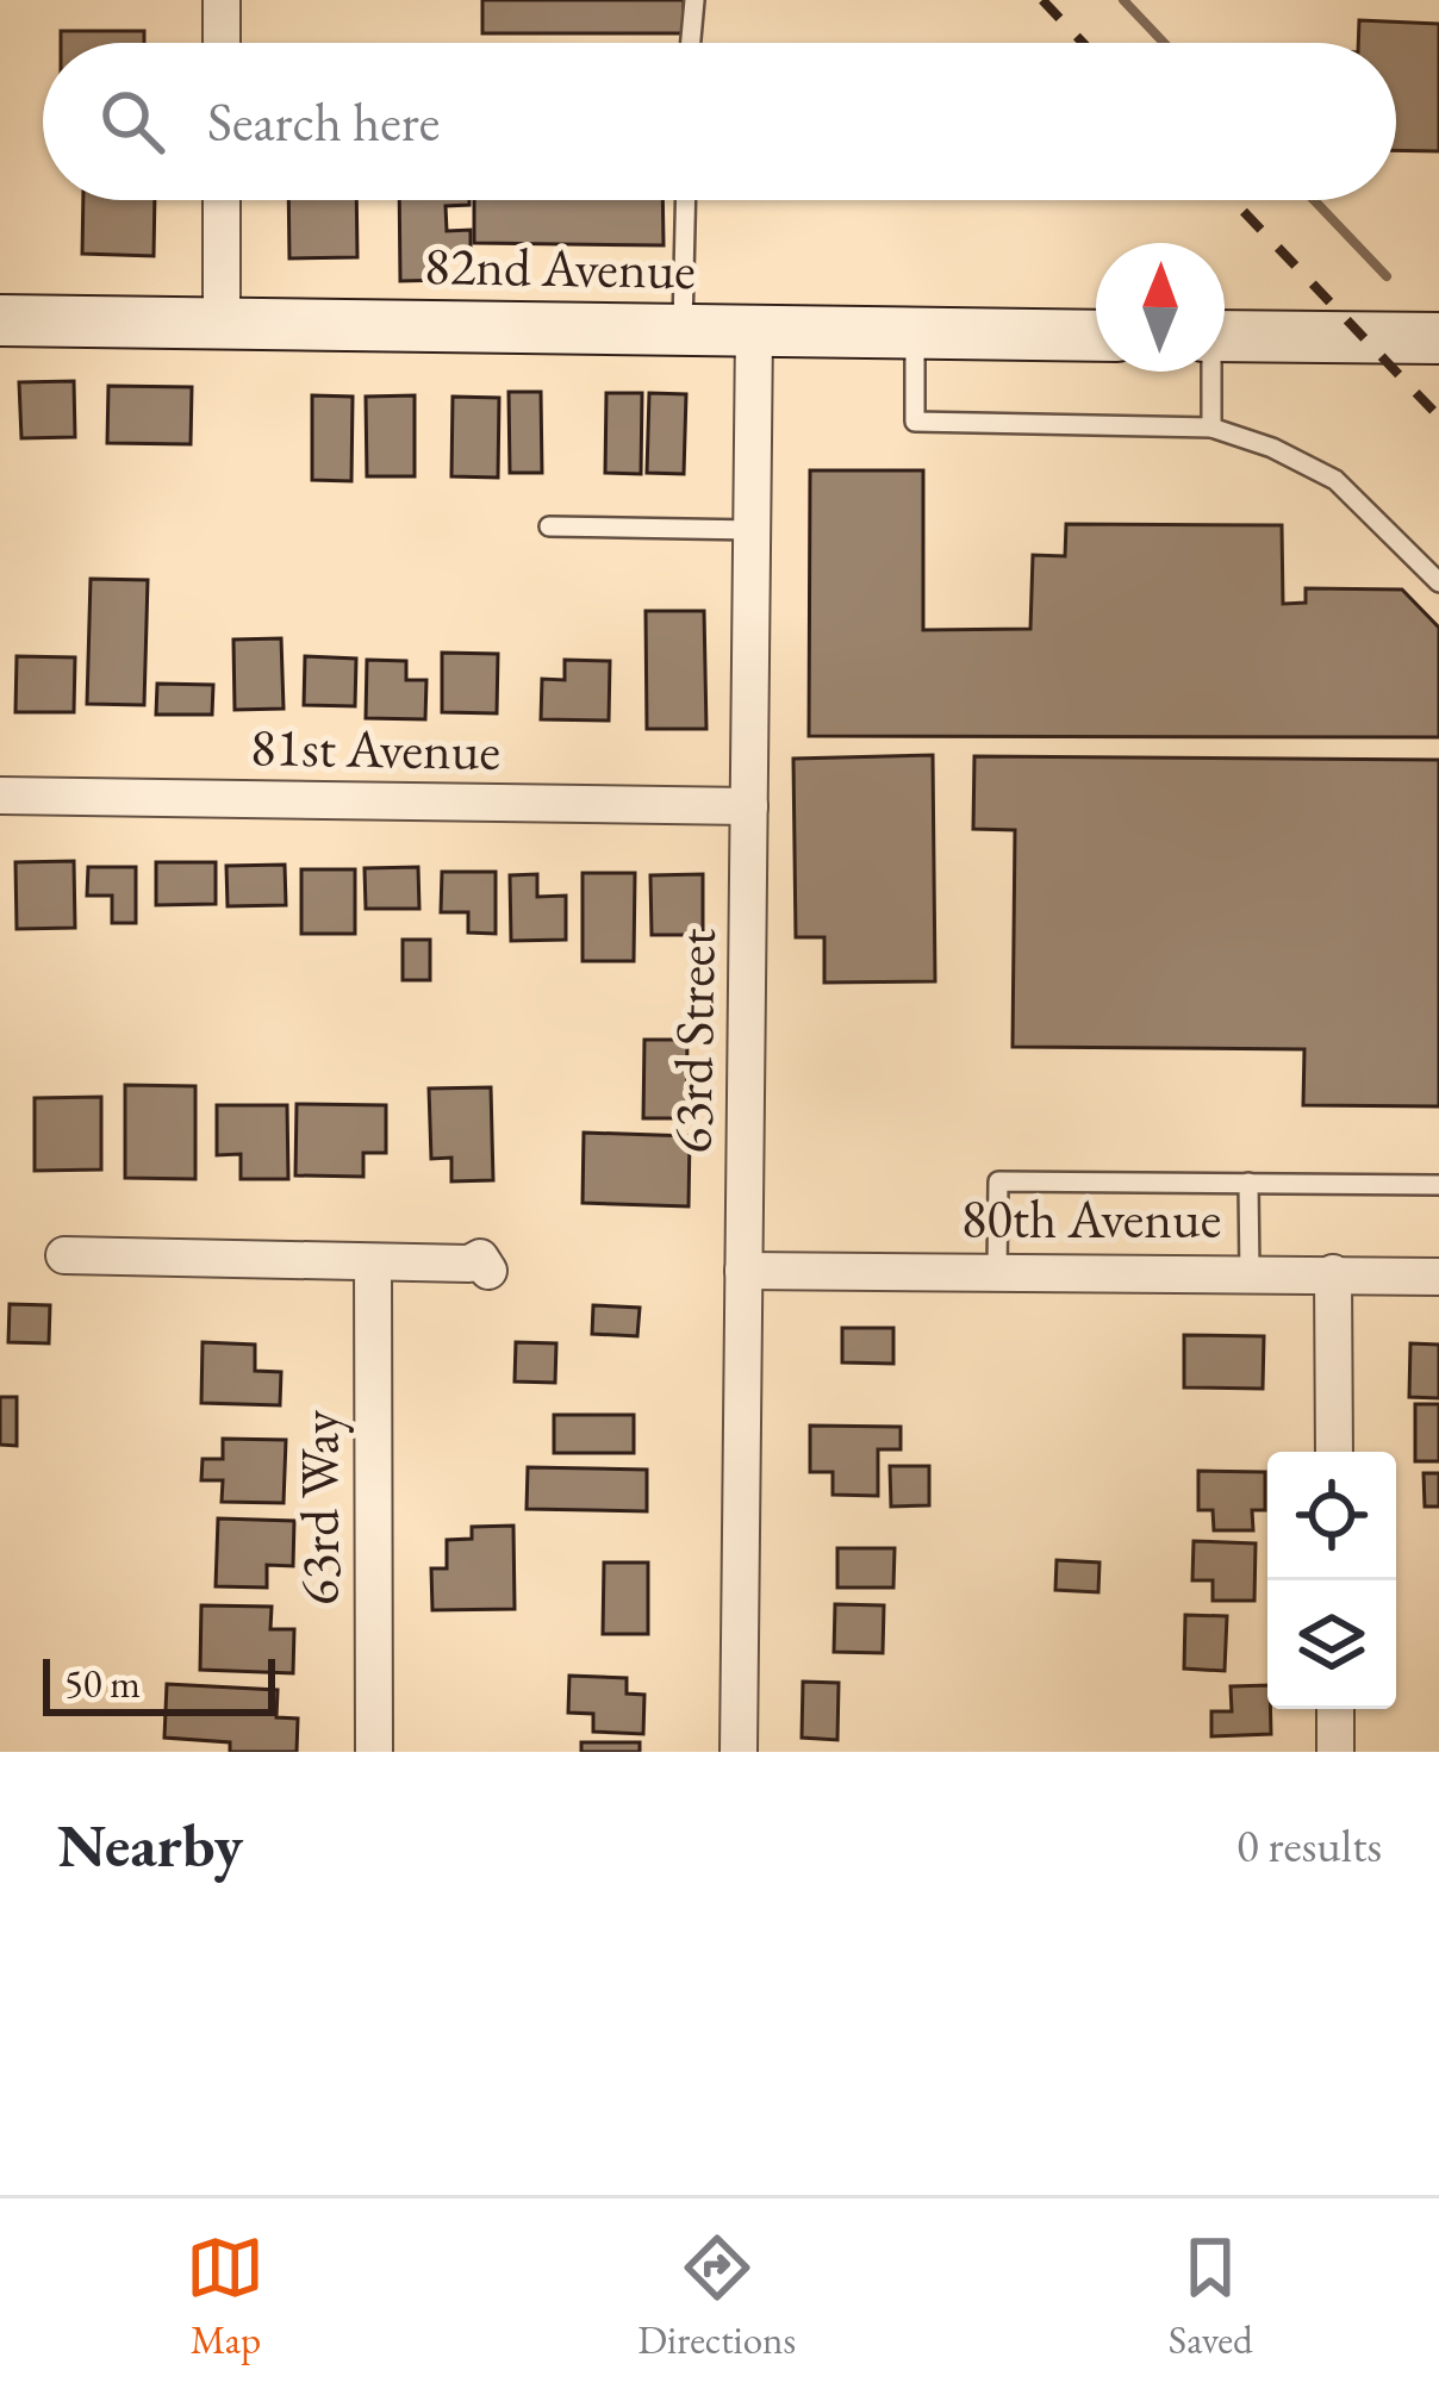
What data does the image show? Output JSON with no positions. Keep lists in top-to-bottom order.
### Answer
{
  "streets": {
    "street": [
      "82nd Avenue",
      "81st Avenue",
      "63rd Street",
      "80th Avenue",
      "63rd Way"
    ]
  },
  "crossings": [
    ["82nd Avenue", "63rd Street"],
    ["81st Avenue", "63rd Street"],
    ["63rd Street", "80th Avenue"]
  ],
  "scale_bar": "50 m",
  "north": "top",
  "page": {
    "search": "Search here",
    "scale": "50 m",
    "heading": ["Nearby", "0 results"],
    "nav": ["Map", "Directions", "Saved"]
  }
}
